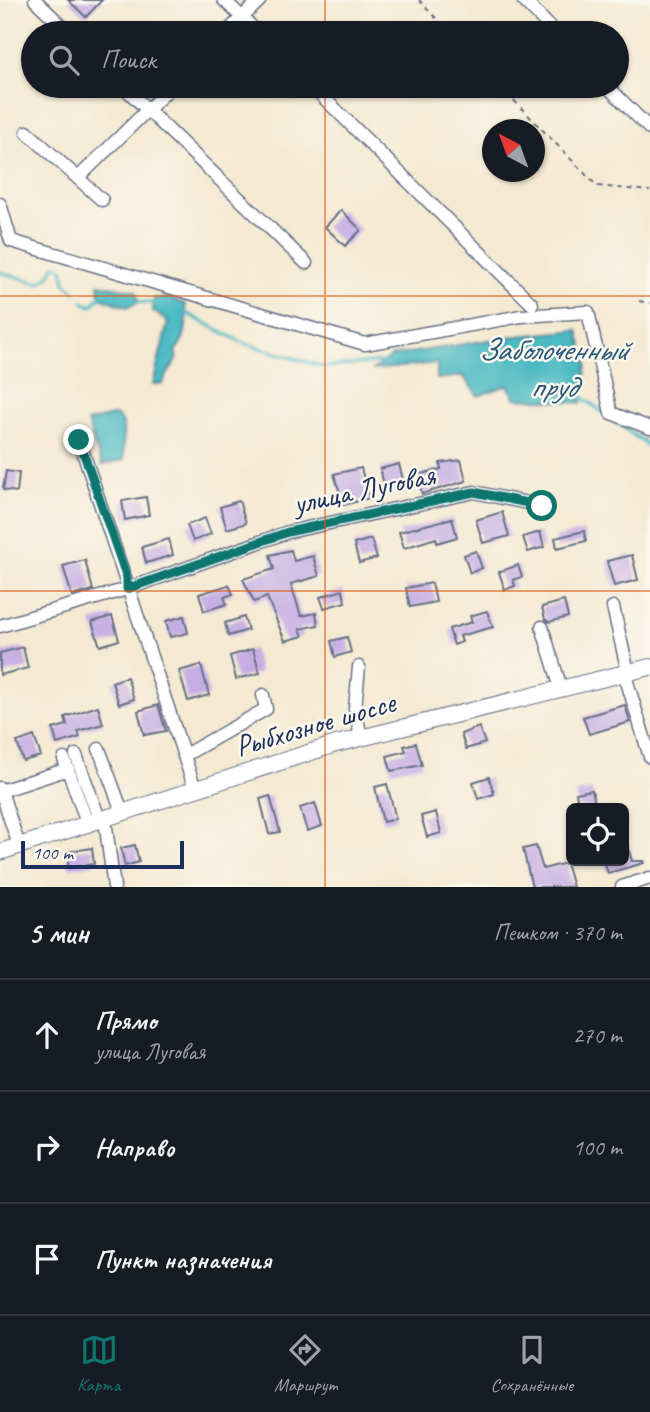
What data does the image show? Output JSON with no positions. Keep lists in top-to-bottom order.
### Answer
{
  "streets": {
    "main road": ["Рыбхозное шоссе"],
    "street": ["улица Луговая"]
  },
  "water": ["Заболоченный пруд"],
  "scale_bar": "100 m",
  "north": "top left",
  "page": {
    "search": "Поиск",
    "scale": "100 m",
    "heading": ["5 мин", "Пешком · 370 m"],
    "list": [
      ["Прямо", "улица Луговая", "270 m"],
      ["Направо", "100 m"],
      "Пункт назначения"
    ],
    "nav": ["Карта", "Маршрут", "Сохранённые"]
  }
}
